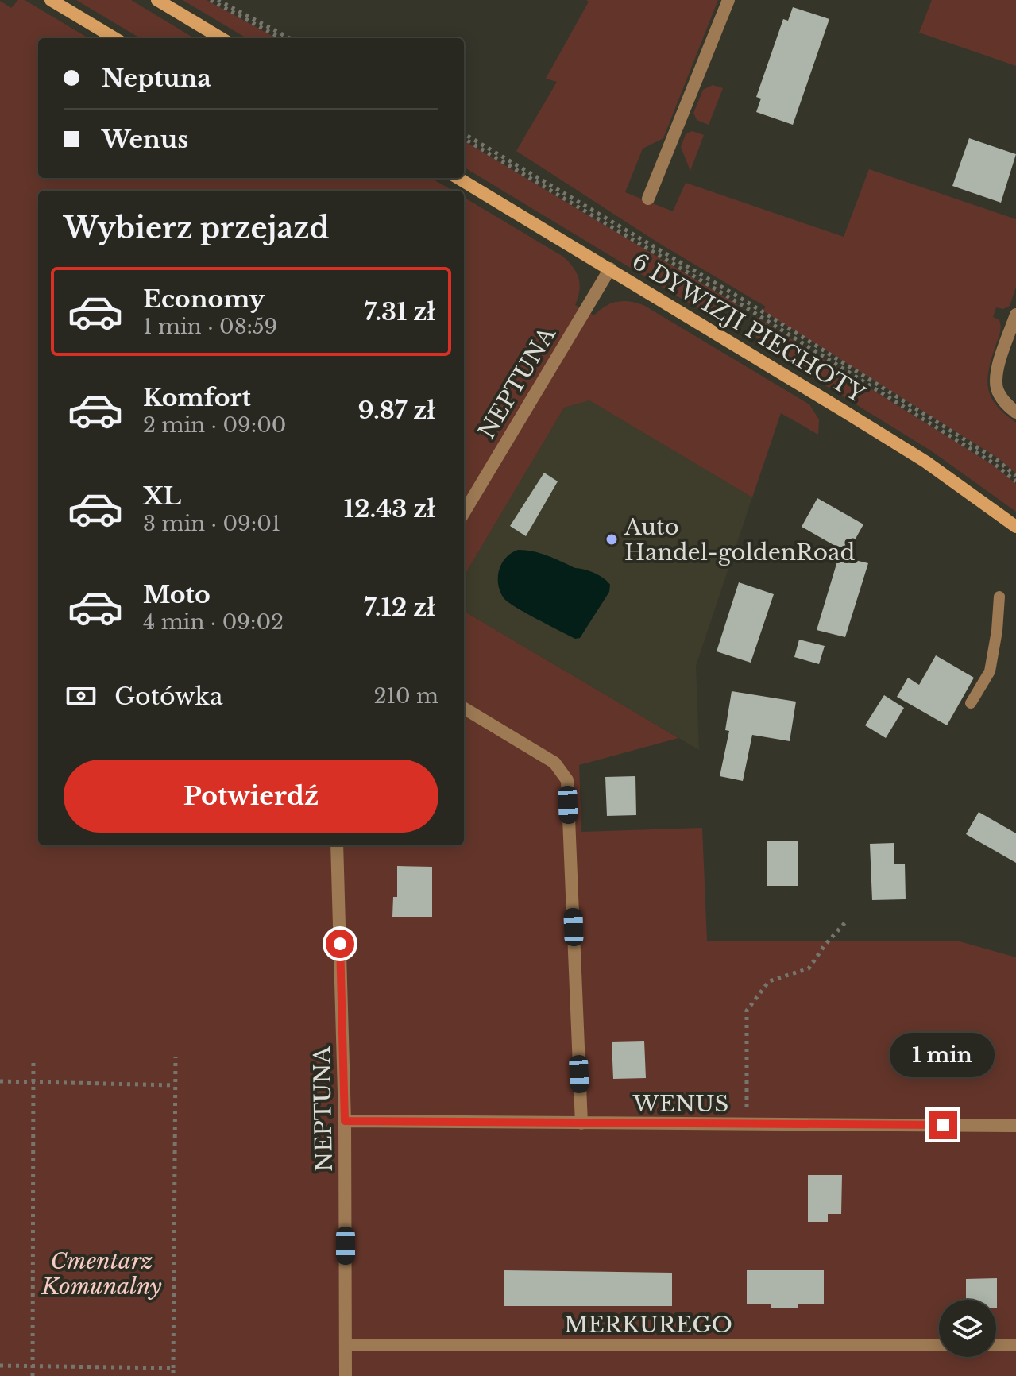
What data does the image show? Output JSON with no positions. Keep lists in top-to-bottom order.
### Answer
{
  "streets": {
    "street": [
      "6 DYWIZJI PIECHOTY",
      "NEPTUNA",
      "WENUS",
      "MERKUREGO"
    ]
  },
  "crossings": [
    ["6 DYWIZJI PIECHOTY", "NEPTUNA"],
    ["NEPTUNA", "WENUS"],
    ["NEPTUNA", "MERKUREGO"]
  ],
  "parks": ["Cmentarz Komunalny"],
  "places": ["Auto Handel-goldenRoad"],
  "page": {
    "banner": ["Neptuna", "Wenus"],
    "heading": "Wybierz przejazd",
    "list": [
      {
        "name": "Economy",
        "note": "1 min · 08:59",
        "value": "7.31 zł"
      },
      {
        "name": "Komfort",
        "note": "2 min · 09:00",
        "value": "9.87 zł"
      },
      {
        "name": "XL",
        "note": "3 min · 09:01",
        "value": "12.43 zł"
      },
      {
        "name": "Moto",
        "note": "4 min · 09:02",
        "value": "7.12 zł"
      }
    ],
    "pay": ["Gotówka", "210 m"],
    "buttons": "Potwierdź",
    "bubble": "1 min"
  }
}
